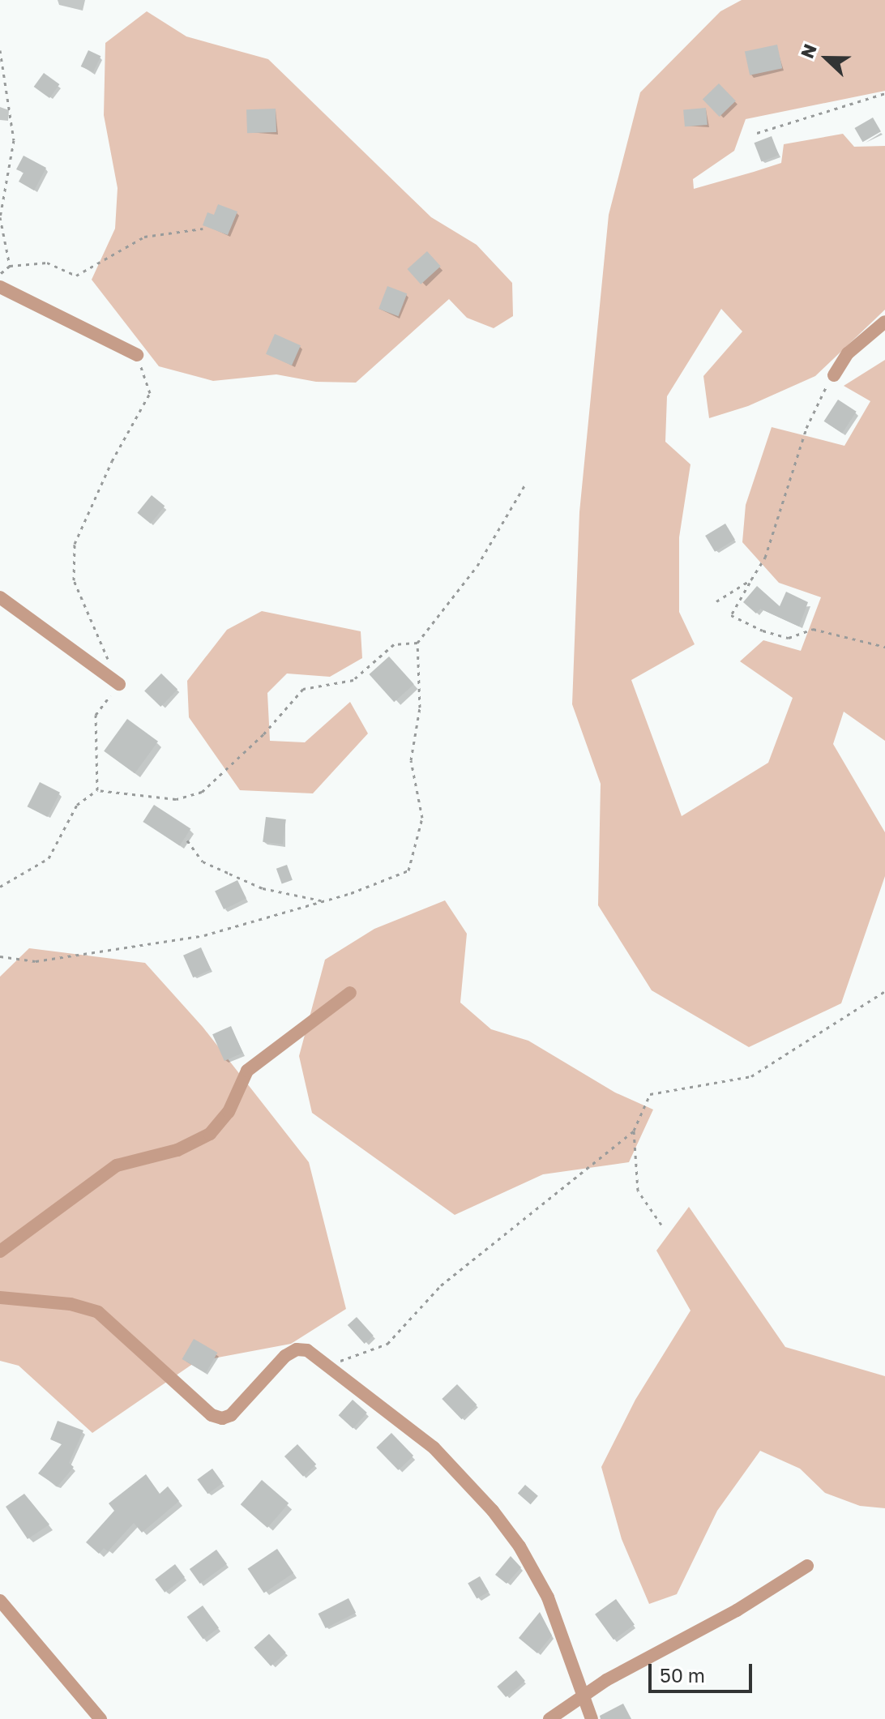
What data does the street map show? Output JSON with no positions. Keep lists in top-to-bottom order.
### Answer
{
  "scale_bar": "50 m",
  "north": "left"
}
